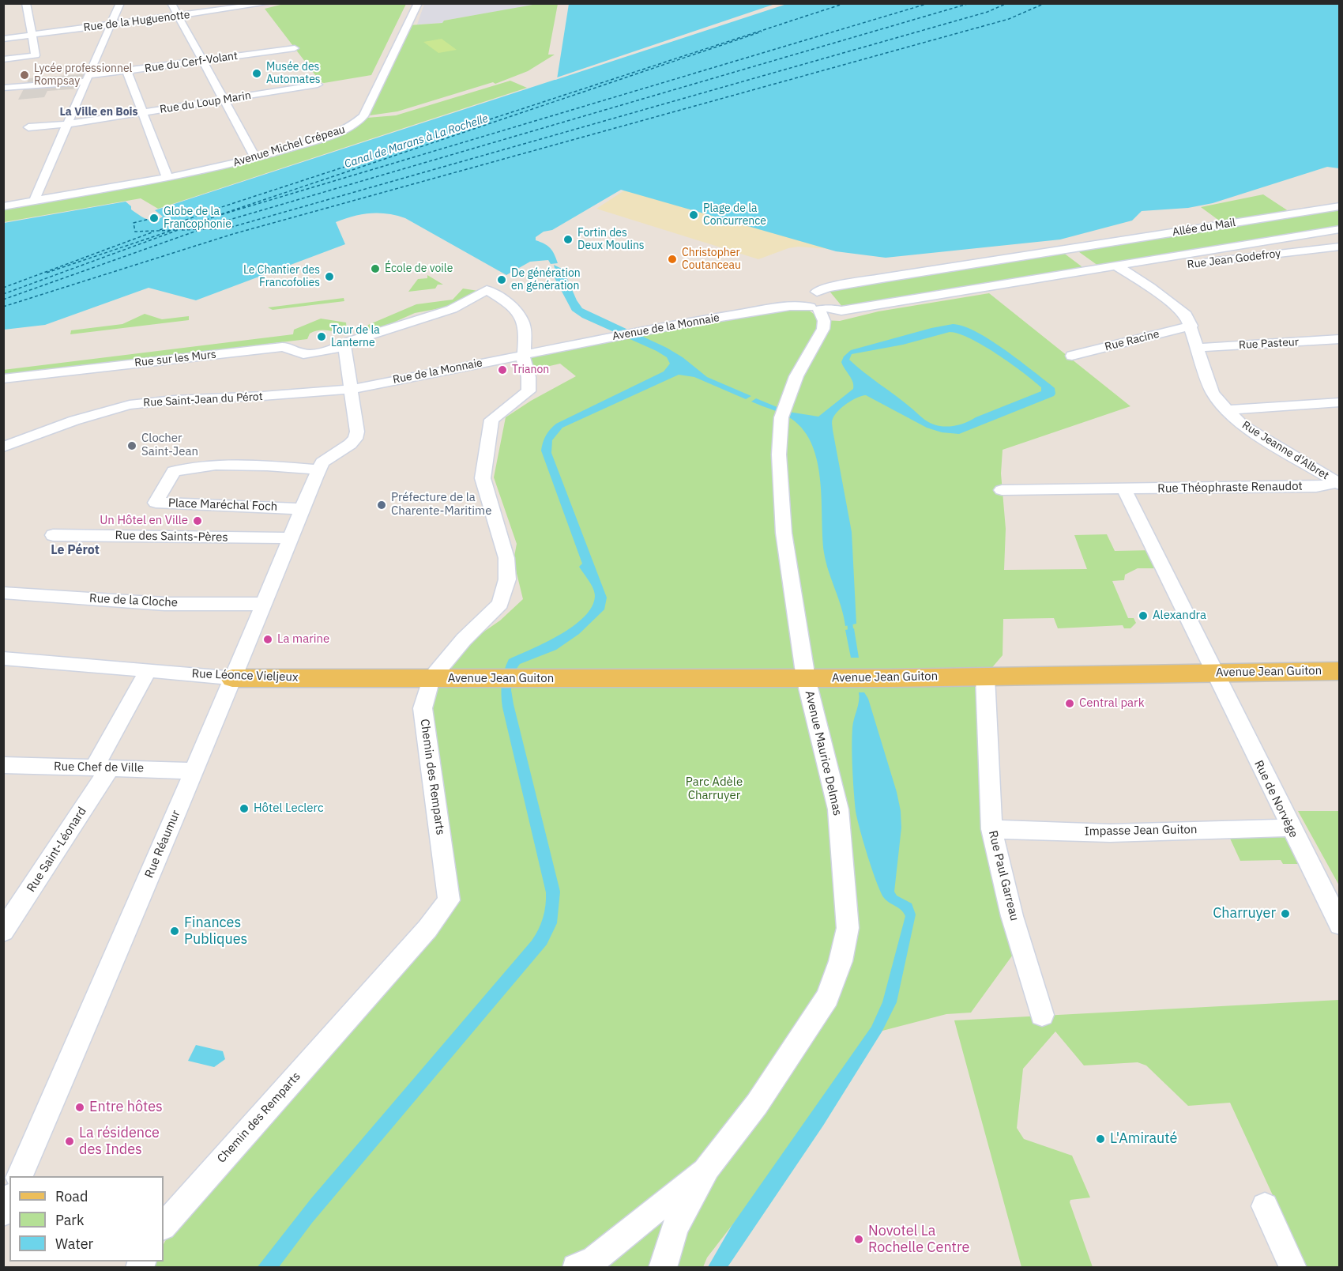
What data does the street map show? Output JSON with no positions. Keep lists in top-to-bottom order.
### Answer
{
  "streets": {
    "main road": ["Avenue Jean Guiton", "Rue Léonce Vieljeux"],
    "street": [
      "Rue de la Huguenotte",
      "Rue du Cerf-Volant",
      "Rue du Loup Marin",
      "Avenue Michel Crépeau",
      "Allée du Mail",
      "Rue Jean Godefroy",
      "Avenue de la Monnaie",
      "Rue Racine",
      "Rue Pasteur",
      "Rue sur les Murs",
      "Rue de la Monnaie",
      "Rue Saint-Jean du Pérot",
      "Rue Jeanne d'Albret",
      "Rue Théophraste Renaudot",
      "Place Maréchal Foch",
      "Rue des Saints-Pères",
      "Rue de la Cloche",
      "Avenue Maurice Delmas",
      "Rue Chef de Ville",
      "Chemin des Remparts",
      "Rue de Norvège",
      "Impasse Jean Guiton",
      "Rue Réaumur",
      "Rue Saint-Léonard",
      "Rue Paul Garreau"
    ]
  },
  "crossings": [
    ["Allée du Mail", "Avenue de la Monnaie"],
    ["Allée du Mail", "Rue Jeanne d'Albret"],
    ["Allée du Mail", "Avenue Maurice Delmas"],
    ["Rue Jean Godefroy", "Rue Jeanne d'Albret"],
    ["Avenue de la Monnaie", "Rue de la Monnaie"],
    ["Avenue de la Monnaie", "Avenue Maurice Delmas"],
    ["Avenue de la Monnaie", "Chemin des Remparts"],
    ["Rue Racine", "Rue Jeanne d'Albret"],
    ["Rue Pasteur", "Rue Jeanne d'Albret"],
    ["Rue sur les Murs", "Chemin des Remparts"],
    ["Rue de la Monnaie", "Rue Saint-Jean du Pérot"],
    ["Rue de la Monnaie", "Chemin des Remparts"],
    ["Rue Jeanne d'Albret", "Rue Théophraste Renaudot"],
    ["Place Maréchal Foch", "Rue Réaumur"],
    ["Rue des Saints-Pères", "Rue Réaumur"],
    ["Rue de la Cloche", "Rue Réaumur"],
    ["Avenue Jean Guiton", "Rue Léonce Vieljeux"],
    ["Avenue Jean Guiton", "Avenue Maurice Delmas"],
    ["Avenue Jean Guiton", "Chemin des Remparts"],
    ["Avenue Jean Guiton", "Rue de Norvège"],
    ["Avenue Jean Guiton", "Rue Paul Garreau"],
    ["Rue Léonce Vieljeux", "Chemin des Remparts"],
    ["Rue Léonce Vieljeux", "Rue Réaumur"],
    ["Rue Léonce Vieljeux", "Rue Saint-Léonard"],
    ["Rue Chef de Ville", "Rue Réaumur"],
    ["Rue Chef de Ville", "Rue Saint-Léonard"],
    ["Rue de Norvège", "Impasse Jean Guiton"],
    ["Impasse Jean Guiton", "Rue Paul Garreau"]
  ],
  "districts": ["La Ville en Bois", "Le Pérot"],
  "water": ["Canal de Marans à La Rochelle"],
  "parks": ["Parc Adèle Charruyer"],
  "places": [
    "Musée des Automates",
    "Lycée professionnel Rompsay",
    "Plage de la Concurrence",
    "Globe de la Francophonie",
    "Fortin des Deux Moulins",
    "Christopher Coutanceau",
    "École de voile",
    "Le Chantier des Francofolies",
    "De génération en génération",
    "Tour de la Lanterne",
    "Trianon",
    "Clocher Saint-Jean",
    "Préfecture de la Charente-Maritime",
    "Un Hôtel en Ville",
    "Alexandra",
    "La marine",
    "Central park",
    "Hôtel Leclerc",
    "Charruyer",
    "Finances Publiques",
    "Entre hôtes",
    "L'Amirauté",
    "La résidence des Indes",
    "Novotel La Rochelle Centre"
  ],
  "legend": ["Road", "Park", "Water"]
}
